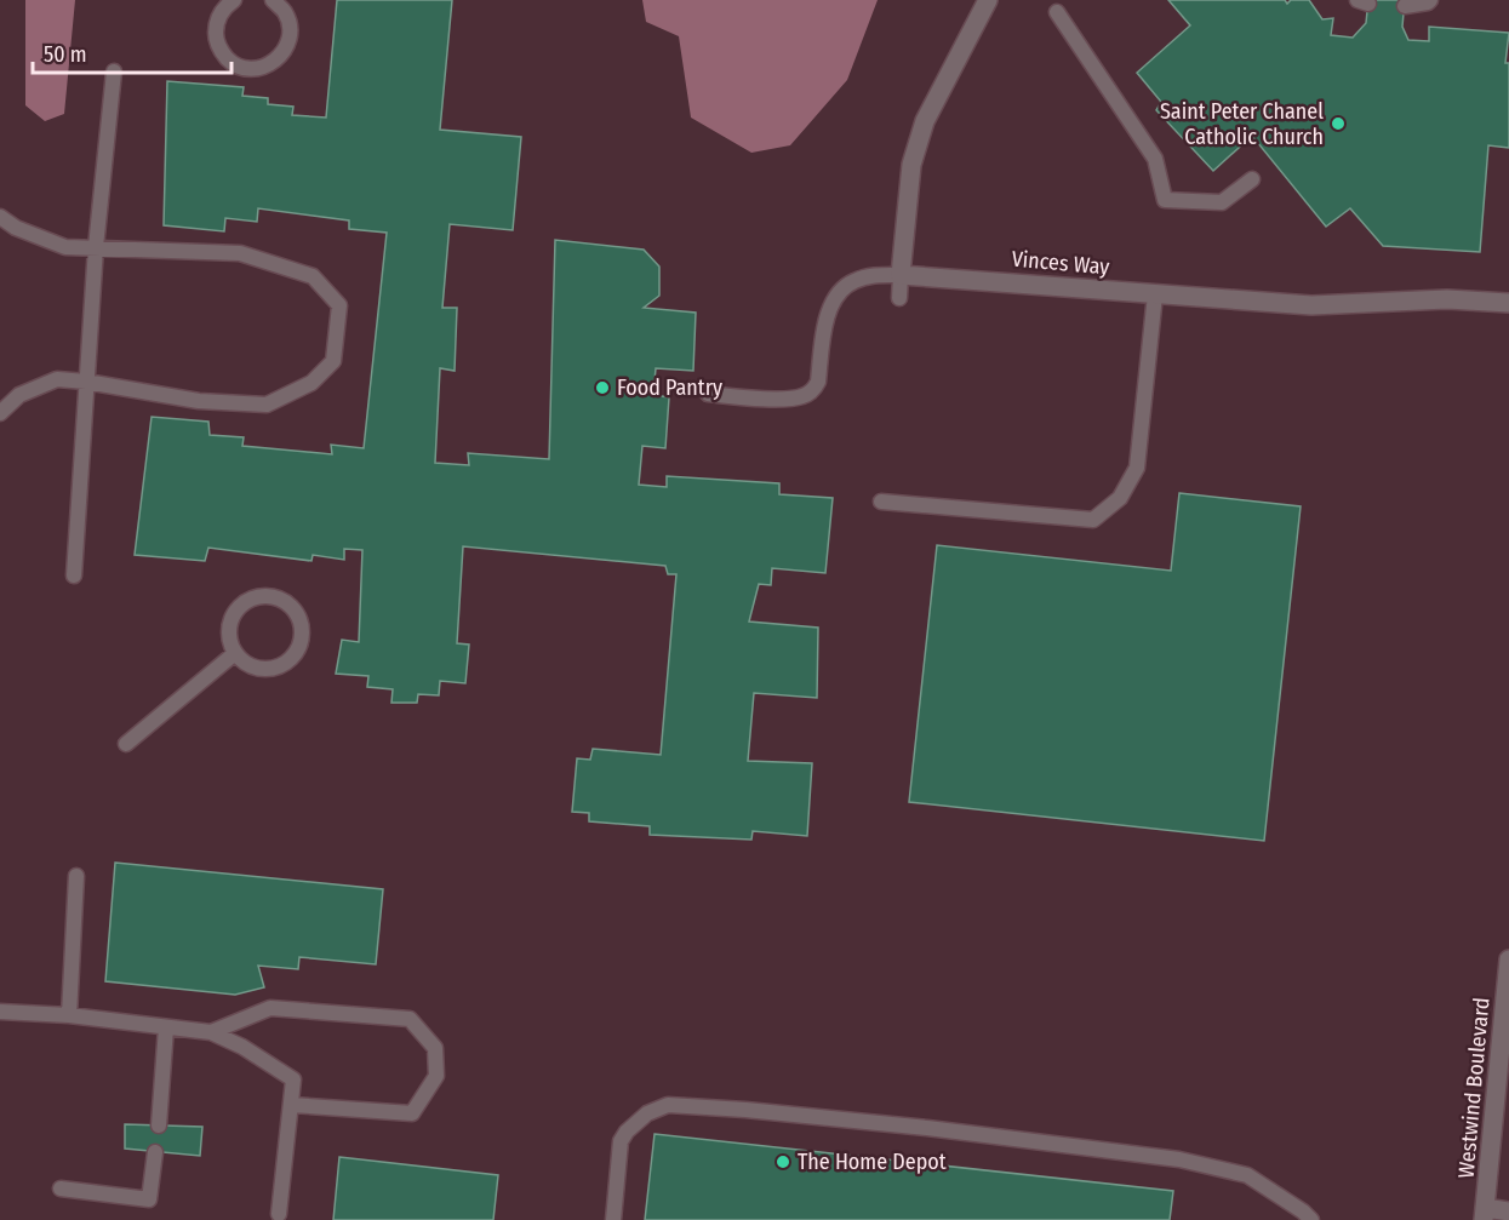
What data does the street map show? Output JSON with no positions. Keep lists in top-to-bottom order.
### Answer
{
  "streets": {
    "street": ["Vinces Way", "Westwind Boulevard"]
  },
  "places": ["Saint Peter Chanel Catholic Church", "Food Pantry", "The Home Depot"],
  "scale_bar": "50 m"
}
